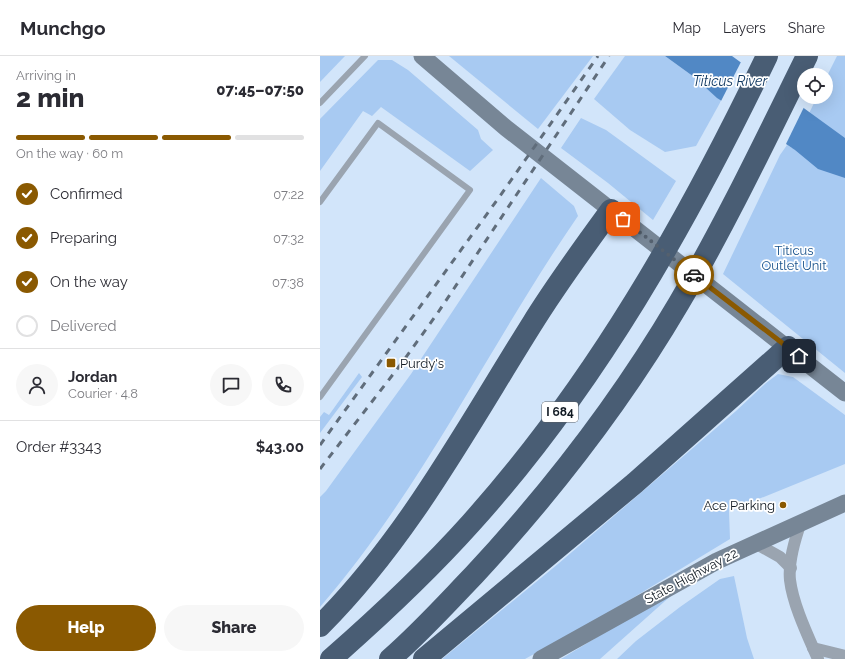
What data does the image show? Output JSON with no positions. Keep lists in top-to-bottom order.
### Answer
{
  "streets": {
    "highway": ["I 684"],
    "main road": ["State Highway 22"]
  },
  "water": ["Titicus River"],
  "parks": ["Titicus Outlet Unit"],
  "places": {
    "transit": ["Purdy's"],
    "other": ["Ace Parking"]
  },
  "page": {
    "header": "Munchgo",
    "nav": ["Map", "Layers", "Share"],
    "heading": ["2 min", "Arriving in", "07:45–07:50"],
    "panel": [
      "Jordan",
      "Courier · 4.8",
      "Order #3343",
      "$43.00"
    ],
    "bar": "On the way · 60 m",
    "list": [
      ["Confirmed", "07:22"],
      ["Preparing", "07:32"],
      ["On the way", "07:38"],
      "Delivered"
    ],
    "buttons": ["Help", "Share"]
  }
}
